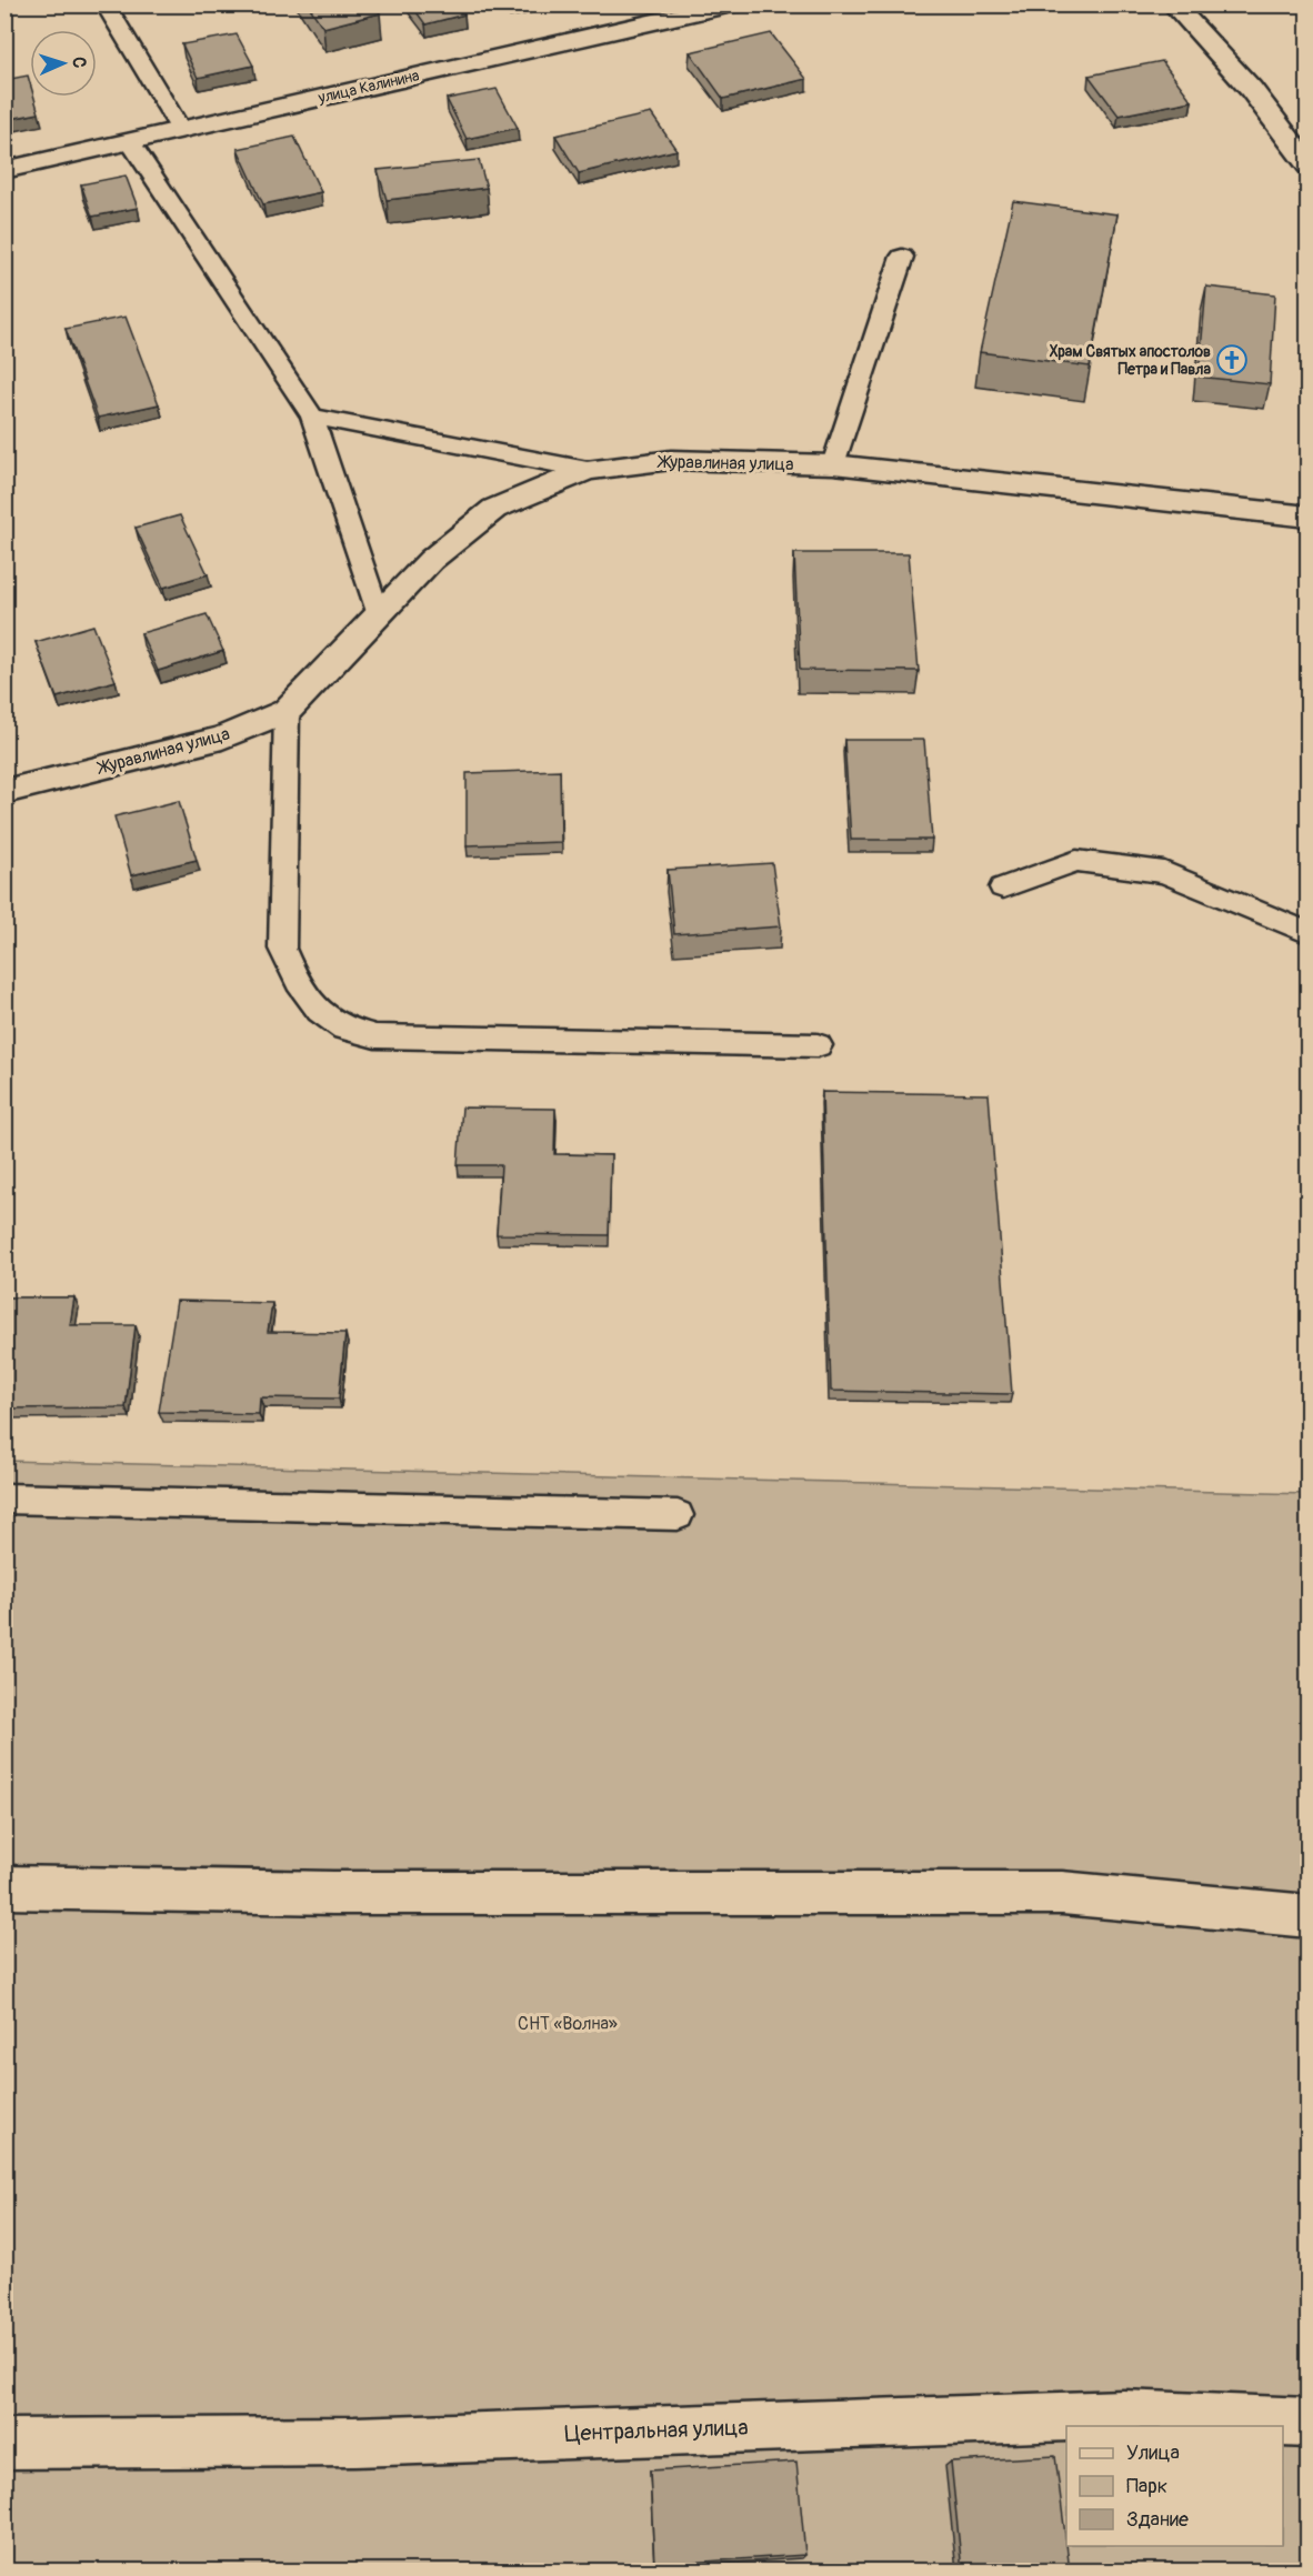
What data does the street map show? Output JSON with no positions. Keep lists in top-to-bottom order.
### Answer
{
  "streets": {
    "street": ["улица Калинина", "Журавлиная улица", "Центральная улица"]
  },
  "parks": ["СНТ «Волна»"],
  "places": {
    "church": ["Храм Святых апостолов Петра и Павла"]
  },
  "legend": ["Улица", "Парк", "Здание"],
  "north": "right"
}
